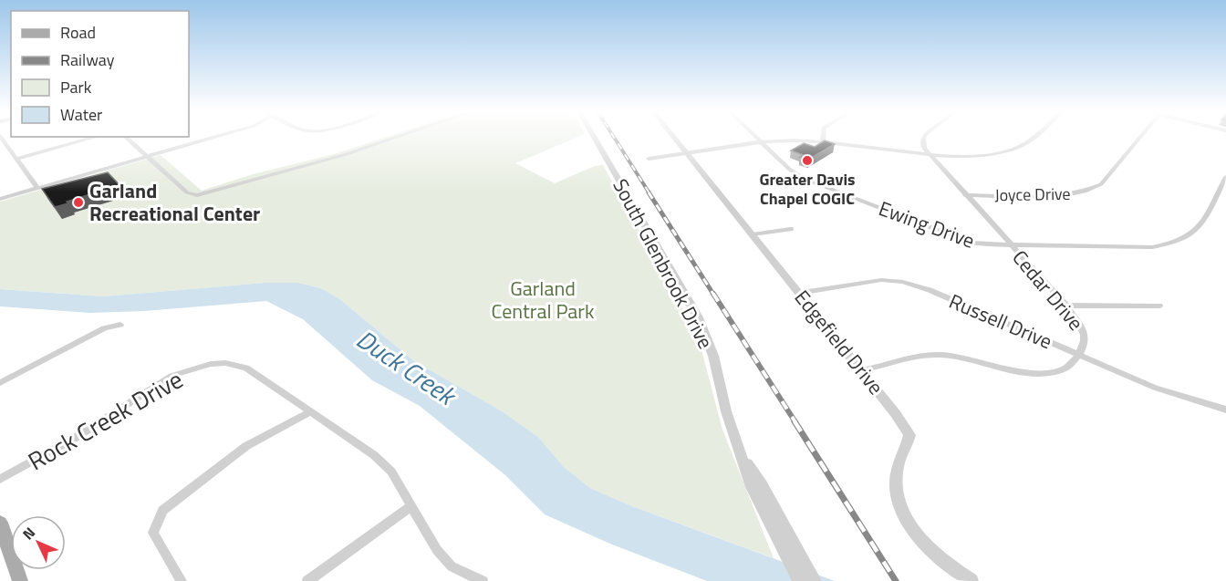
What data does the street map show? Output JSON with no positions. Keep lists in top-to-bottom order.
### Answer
{
  "streets": {
    "street": [
      "Joyce Drive",
      "Ewing Drive",
      "South Glenbrook Drive",
      "Cedar Drive",
      "Russell Drive",
      "Edgefield Drive",
      "Rock Creek Drive"
    ]
  },
  "crossings": [
    ["Joyce Drive", "Cedar Drive"],
    ["Ewing Drive", "Cedar Drive"],
    ["Cedar Drive", "Russell Drive"],
    ["Cedar Drive", "Edgefield Drive"],
    ["Russell Drive", "Edgefield Drive"]
  ],
  "water": ["Duck Creek"],
  "parks": ["Garland Central Park"],
  "places": ["Greater Davis Chapel COGIC", "Garland Recreational Center"],
  "legend": [
    "Road",
    "Railway",
    "Park",
    "Water"
  ],
  "north": "top left"
}
